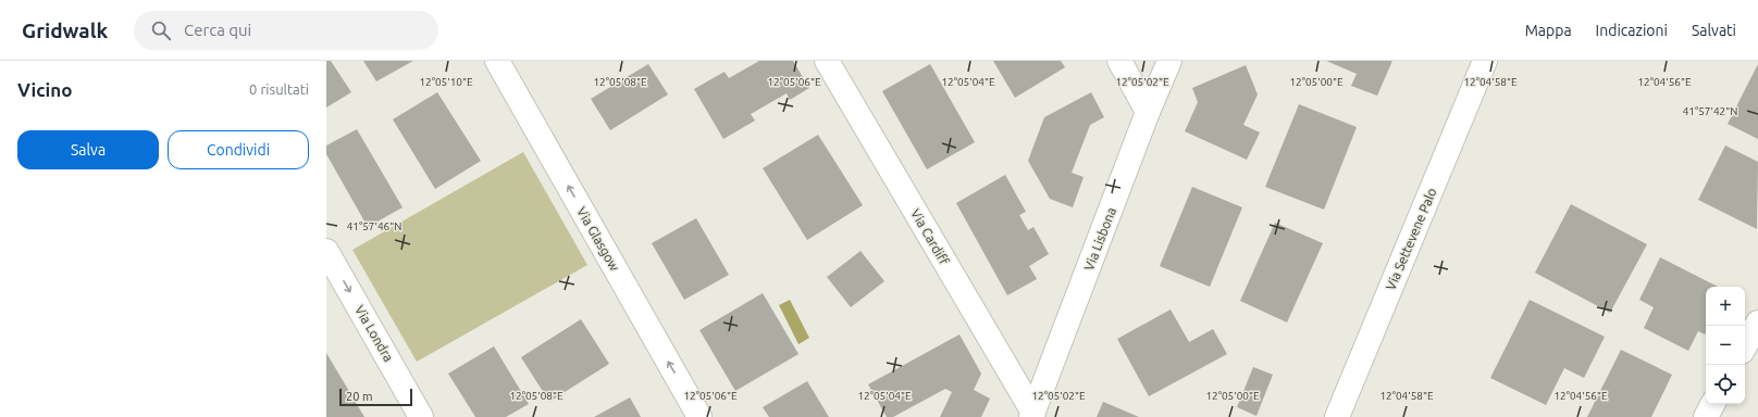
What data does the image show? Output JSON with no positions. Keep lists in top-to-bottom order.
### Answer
{
  "streets": {
    "street": [
      "Via Cardiff",
      "Via Glasgow",
      "Via Lisbona",
      "Via Settevene Palo",
      "Via Londra"
    ]
  },
  "crossings": [
    ["Via Cardiff", "Via Lisbona"]
  ],
  "one_way": ["Via Glasgow", "Via Londra"],
  "scale_bar": "20 m",
  "page": {
    "header": "Gridwalk",
    "search": "Cerca qui",
    "nav": ["Mappa", "Indicazioni", "Salvati"],
    "heading": ["Vicino", "0 risultati"],
    "buttons": ["Salva", "Condividi"],
    "map_buttons": ["+", "−"],
    "scale": "20 m"
  },
  "coordinates": [
    "12°05'10\"E",
    "12°05'08\"E",
    "12°05'06\"E",
    "12°05'04\"E",
    "12°05'02\"E",
    "12°05'00\"E",
    "12°04'58\"E",
    "12°04'56\"E",
    "41°57'42\"N",
    "41°57'46\"N"
  ]
}
